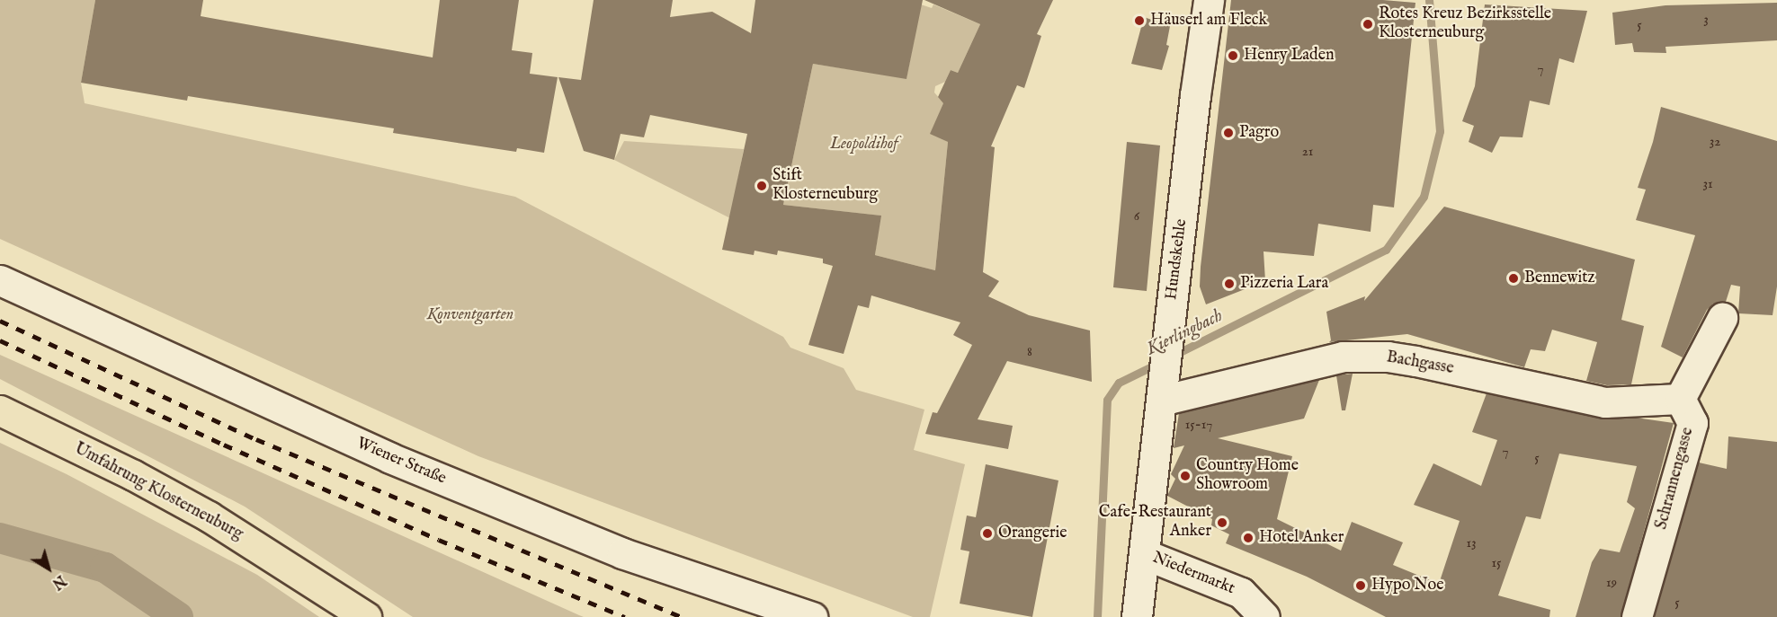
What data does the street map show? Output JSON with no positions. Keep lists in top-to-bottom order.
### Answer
{
  "streets": {
    "main road": ["Umfahrung Klosterneuburg"],
    "street": [
      "Hundskehle",
      "Bachgasse",
      "Wiener Straße",
      "Schrannengasse",
      "Niedermarkt"
    ]
  },
  "crossings": [
    ["Hundskehle", "Bachgasse"],
    ["Hundskehle", "Niedermarkt"],
    ["Bachgasse", "Schrannengasse"]
  ],
  "water": ["Kierlingbach"],
  "parks": ["Leopoldihof", "Konventgarten"],
  "places": [
    "Häuserl am Fleck",
    "Rotes Kreuz Bezirksstelle Klosterneuburg",
    "Henry Laden",
    "Pagro",
    "Stift Klosterneuburg",
    "Bennewitz",
    "Pizzeria Lara",
    "Country Home Showroom",
    "Cafe-Restaurant Anker",
    "Orangerie",
    "Hotel Anker",
    "Hypo Noe"
  ],
  "house_numbers": [
    "3",
    "5",
    "7",
    "32",
    "21",
    "31",
    "6",
    "8",
    "15-17",
    "7",
    "5",
    "13",
    "15",
    "19",
    "5"
  ],
  "north": "bottom right"
}
